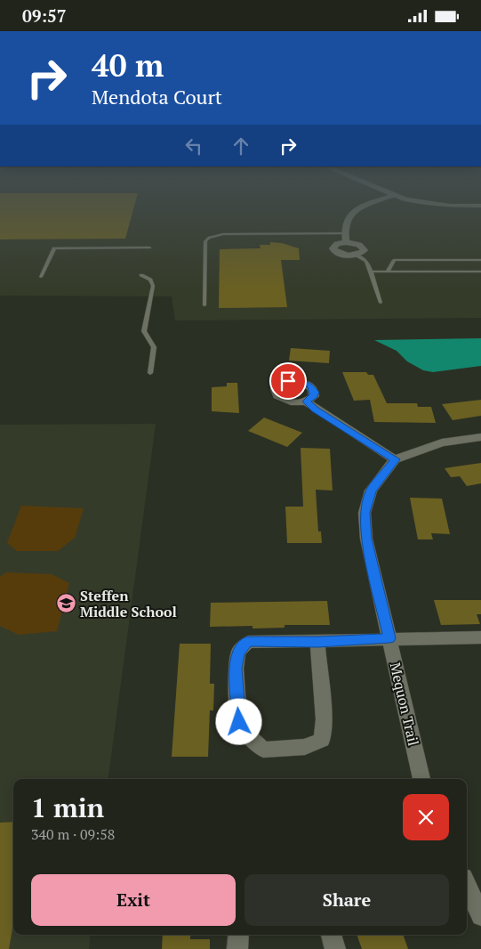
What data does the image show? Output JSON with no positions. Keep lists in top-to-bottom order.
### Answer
{
  "streets": {
    "street": ["Mequon Trail"]
  },
  "places": {
    "school or university": ["Steffen Middle School"]
  },
  "page": {
    "status": "09:57",
    "turn": ["40 m", "Mendota Court"],
    "heading": ["1 min", "340 m · 09:58"],
    "buttons": ["Exit", "Share"]
  }
}
